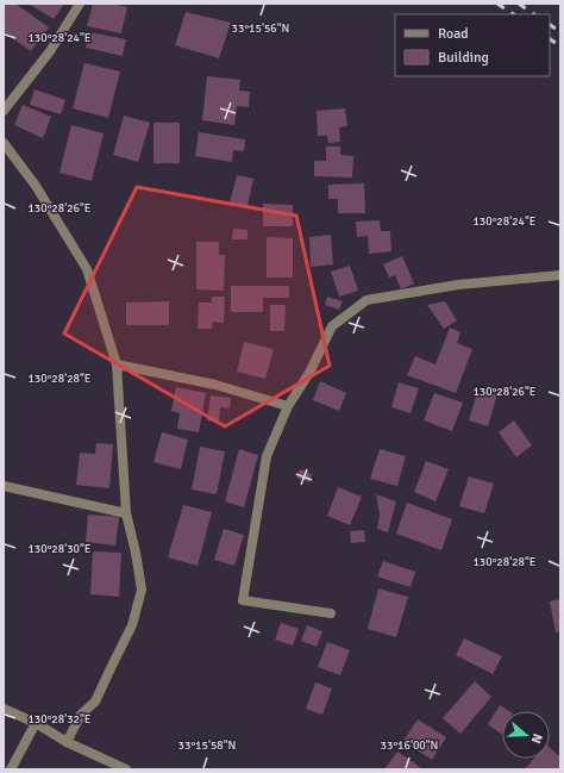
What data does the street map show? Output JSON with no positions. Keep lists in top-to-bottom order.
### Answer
{
  "legend": ["Road", "Building"],
  "north": "right",
  "coordinates": [
    "33°15'56\"N",
    "130°28'24\"E",
    "130°28'26\"E",
    "130°28'28\"E",
    "130°28'30\"E",
    "130°28'32\"E",
    "33°15'58\"N",
    "33°16'00\"N"
  ]
}
